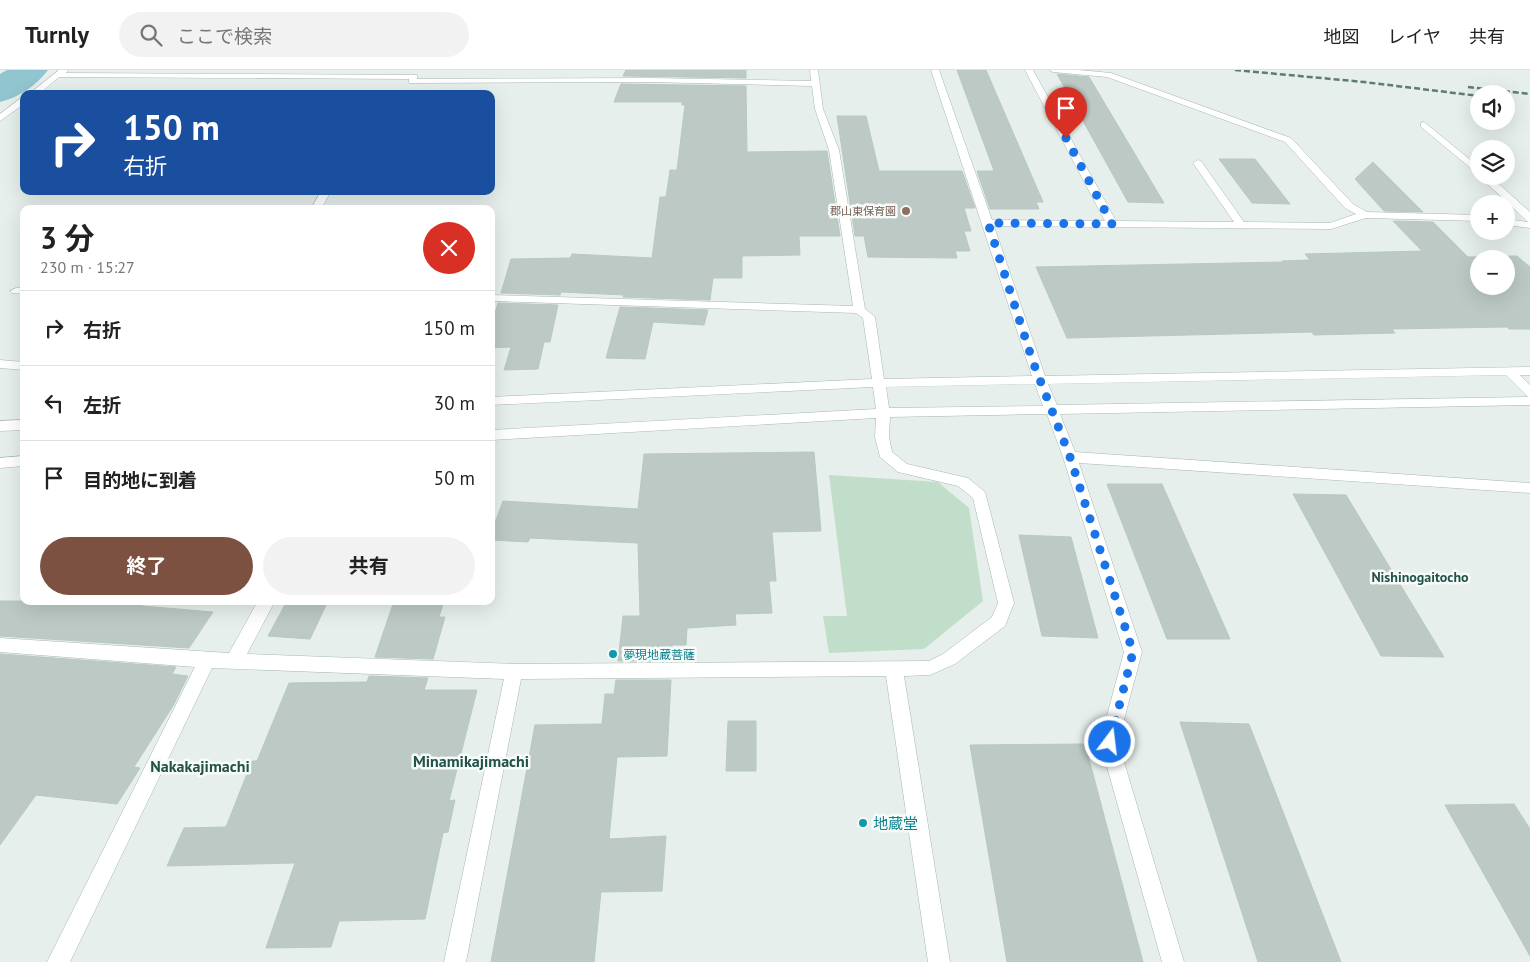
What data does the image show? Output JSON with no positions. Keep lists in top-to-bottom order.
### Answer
{
  "districts": ["Nishinogaitocho", "Minamikajimachi", "Nakakajimachi"],
  "places": ["郡山東保育園", "夢現地蔵菩薩", "地蔵堂"],
  "page": {
    "header": "Turnly",
    "search": "ここで検索",
    "nav": ["地図", "レイヤ", "共有"],
    "map_buttons": ["+", "−"],
    "turn": ["150 m", "右折"],
    "heading": ["3 分", "230 m · 15:27"],
    "list": [
      {
        "name": "右折",
        "value": "150 m"
      },
      {
        "name": "左折",
        "value": "30 m"
      },
      {
        "name": "目的地に到着",
        "value": "50 m"
      }
    ],
    "buttons": ["終了", "共有"]
  }
}
